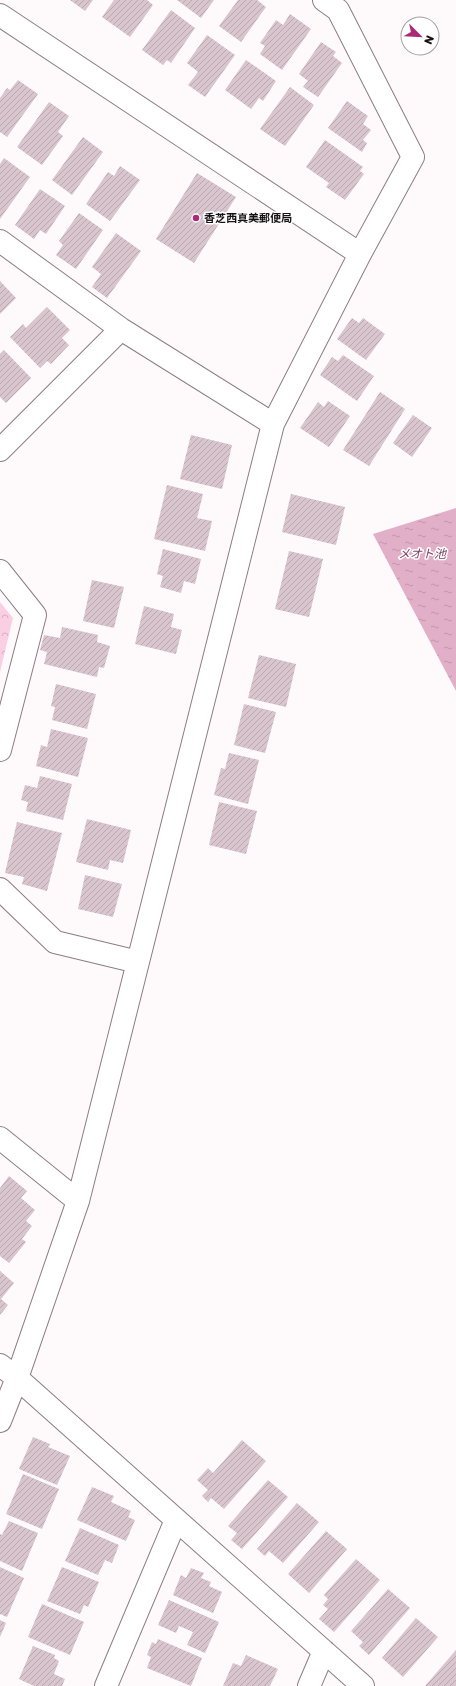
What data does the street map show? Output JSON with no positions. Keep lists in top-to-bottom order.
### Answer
{
  "water": ["メオト池"],
  "places": ["香芝西真美郵便局"],
  "north": "bottom right"
}
